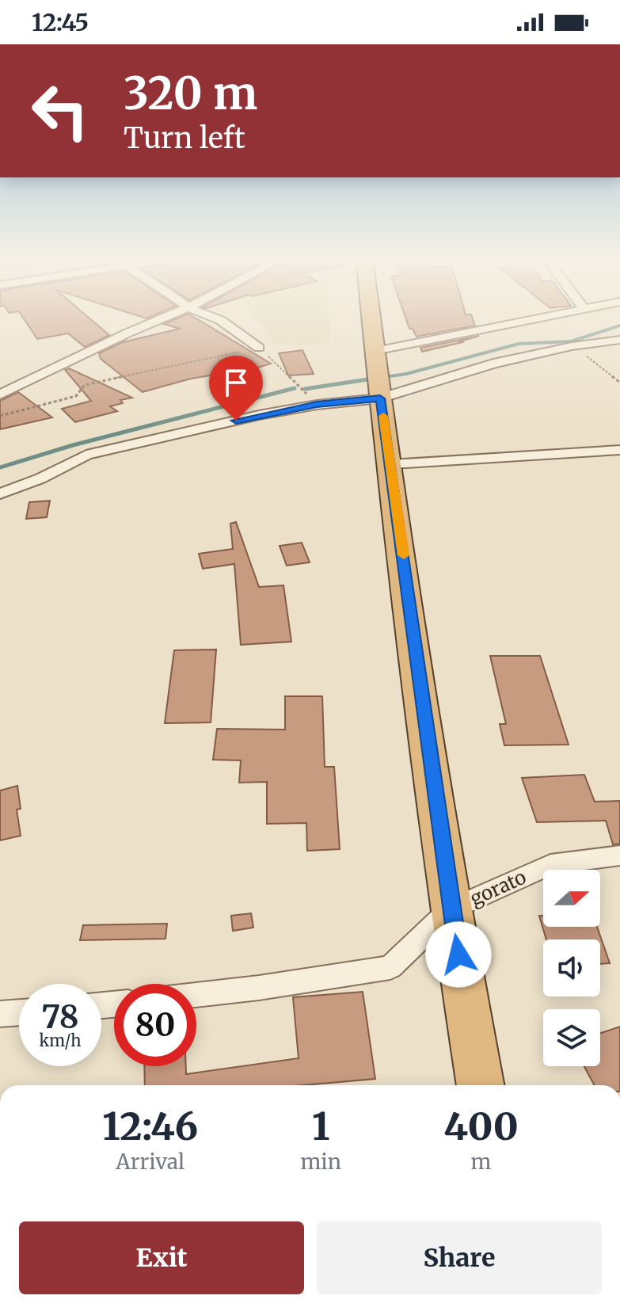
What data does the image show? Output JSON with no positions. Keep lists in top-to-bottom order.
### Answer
{
  "streets": {
    "street": ["gorato"]
  },
  "north": "right",
  "page": {
    "status": "12:45",
    "turn": ["320 m", "Turn left"],
    "speed": "78 km/h",
    "limit": "80",
    "eta": [
      "12:46",
      "Arrival",
      "1",
      "min",
      "400",
      "m"
    ],
    "buttons": ["Exit", "Share"]
  }
}
